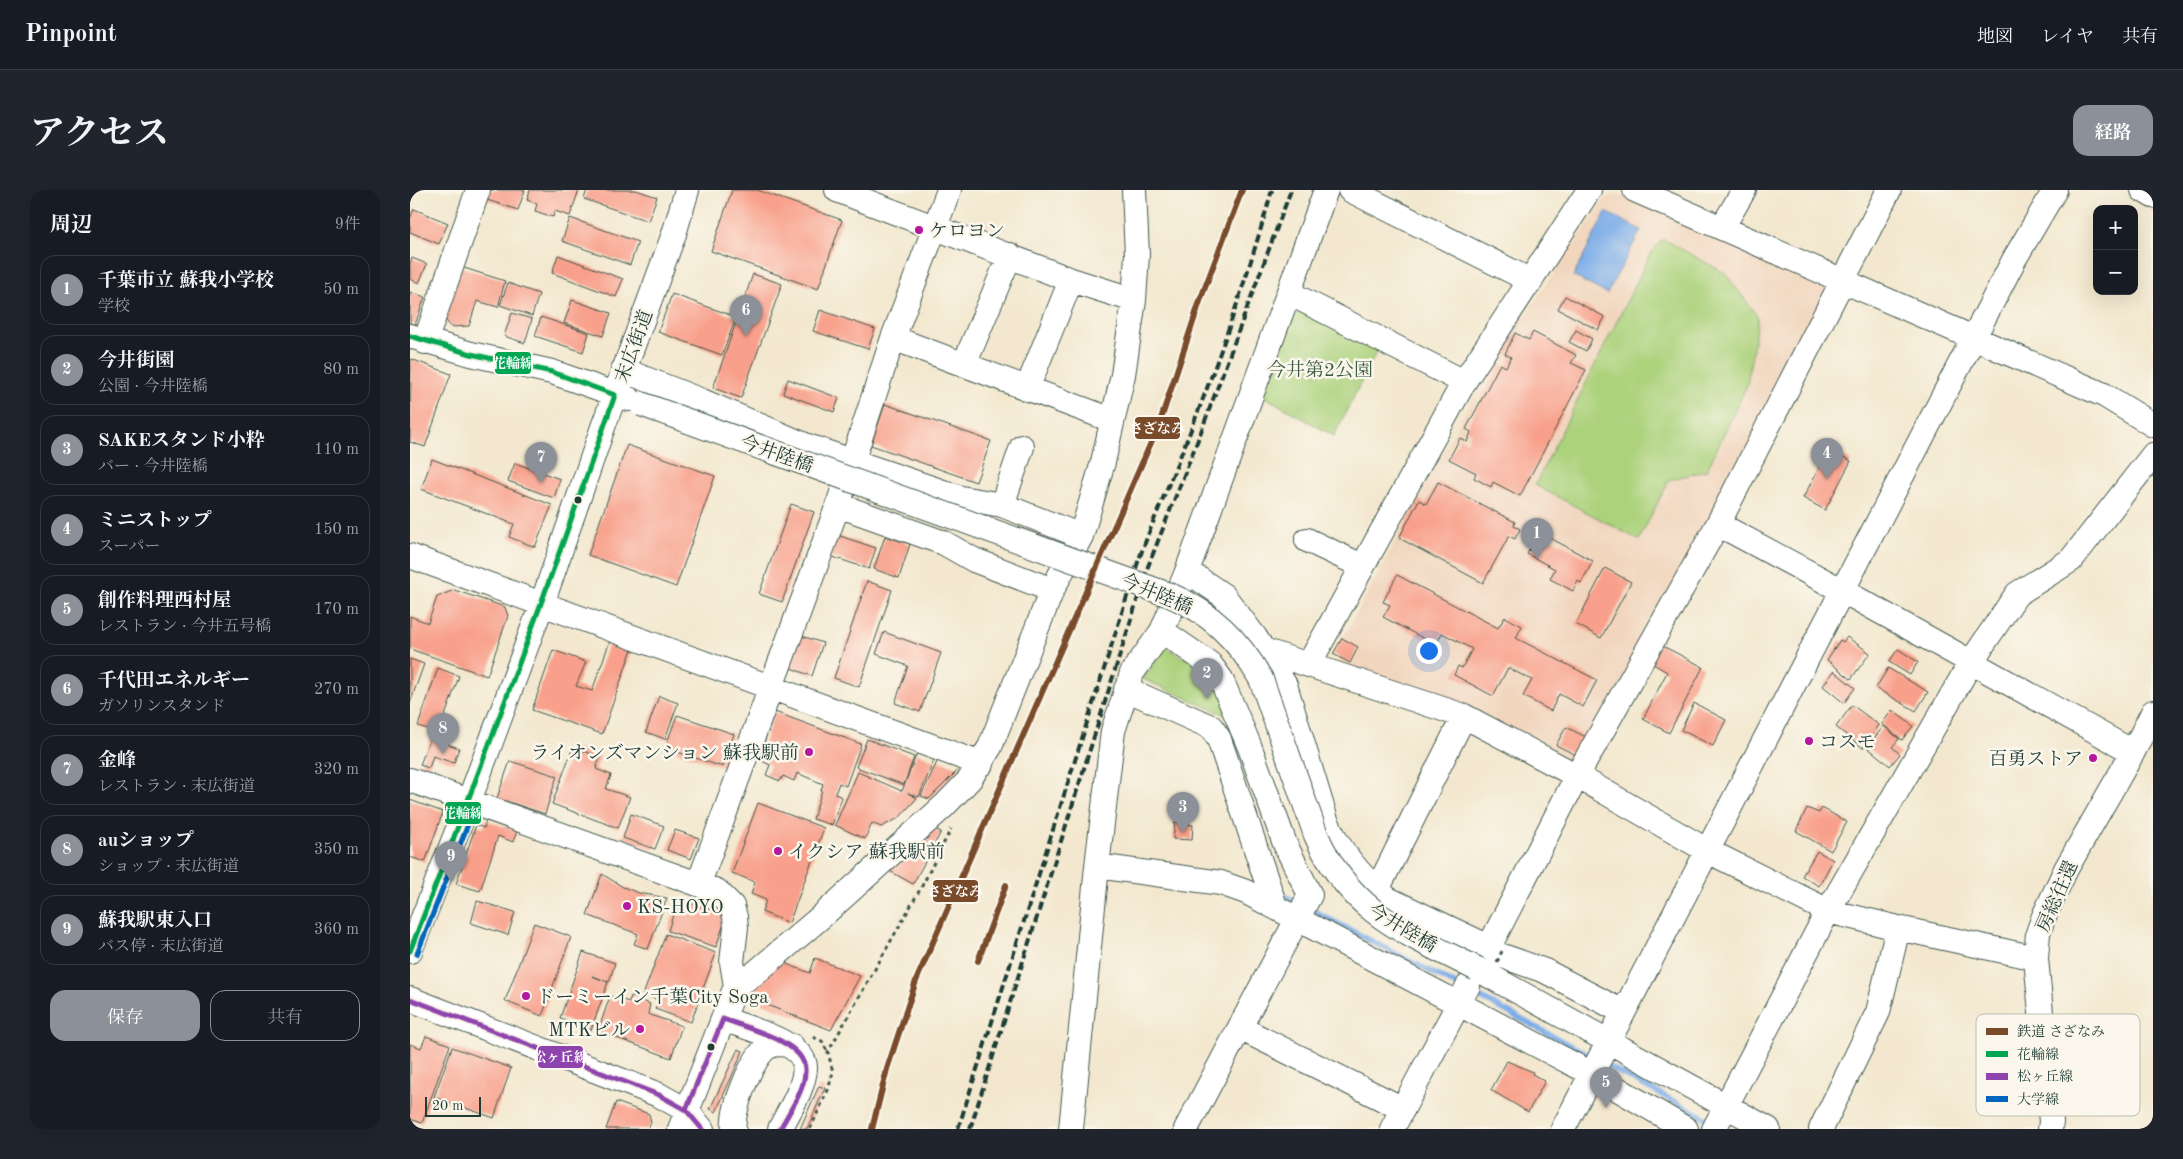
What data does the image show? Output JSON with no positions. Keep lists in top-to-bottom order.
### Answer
{
  "streets": {
    "street": ["末広街道", "今井陸橋", "房総往還"]
  },
  "crossings": [
    ["末広街道", "今井陸橋"]
  ],
  "parks": ["今井第2公園"],
  "places": [
    "ケロヨン",
    "コスモ",
    "ライオンズマンション 蘇我駅前",
    "百勇ストア",
    "イクシア 蘇我駅前",
    "KS-HOYO",
    "ドーミーイン千葉City Soga",
    "MTKビル"
  ],
  "lines": [
    "rail line さざなみ",
    "transit line 花輪線",
    "transit line 大学線",
    "transit line 松ヶ丘線"
  ],
  "legend": [
    "鉄道 さざなみ",
    "花輪線",
    "松ヶ丘線",
    "大学線"
  ],
  "scale_bar": "20 m",
  "page": {
    "header": "Pinpoint",
    "nav": ["地図", "レイヤ", "共有"],
    "title": "アクセス",
    "buttons": [
      "経路",
      ["保存", "共有"]
    ],
    "heading": ["周辺", "9件"],
    "map_buttons": ["+", "−"],
    "list": [
      {
        "mark": "1",
        "name": "千葉市立 蘇我小学校",
        "note": "学校",
        "value": "50 m"
      },
      {
        "mark": "2",
        "name": "今井街園",
        "note": "公園 · 今井陸橋",
        "value": "80 m"
      },
      {
        "mark": "3",
        "name": "SAKEスタンド小粋",
        "note": "バー · 今井陸橋",
        "value": "110 m"
      },
      {
        "mark": "4",
        "name": "ミニストップ",
        "note": "スーパー",
        "value": "150 m"
      },
      {
        "mark": "5",
        "name": "創作料理西村屋",
        "note": "レストラン · 今井五号橋",
        "value": "170 m"
      },
      {
        "mark": "6",
        "name": "千代田エネルギー",
        "note": "ガソリンスタンド",
        "value": "270 m"
      },
      {
        "mark": "7",
        "name": "金峰",
        "note": "レストラン · 末広街道",
        "value": "320 m"
      },
      {
        "mark": "8",
        "name": "auショップ",
        "note": "ショップ · 末広街道",
        "value": "350 m"
      },
      {
        "mark": "9",
        "name": "蘇我駅東入口",
        "note": "バス停 · 末広街道",
        "value": "360 m"
      }
    ],
    "pins": [
      "6",
      "4",
      "7",
      "1",
      "2",
      "8",
      "3",
      "9",
      "5"
    ],
    "scale": "20 m"
  }
}
